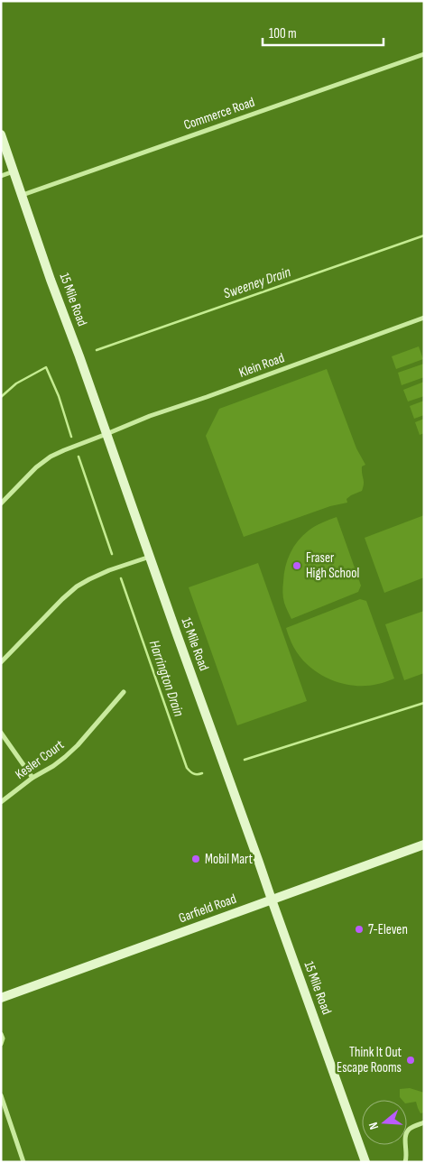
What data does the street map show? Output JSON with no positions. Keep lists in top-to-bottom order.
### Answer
{
  "streets": {
    "main road": ["15 Mile Road", "Garfield Road"],
    "street": ["Commerce Road", "Klein Road", "Kesler Court"]
  },
  "crossings": [
    ["Commerce Road", "15 Mile Road"],
    ["15 Mile Road", "Klein Road"],
    ["15 Mile Road", "Garfield Road"]
  ],
  "water": ["Sweeney Drain", "Harrington Drain"],
  "places": [
    "Fraser High School",
    "Mobil Mart",
    "7-Eleven",
    "Think It Out Escape Rooms"
  ],
  "scale_bar": "100 m",
  "north": "left"
}
